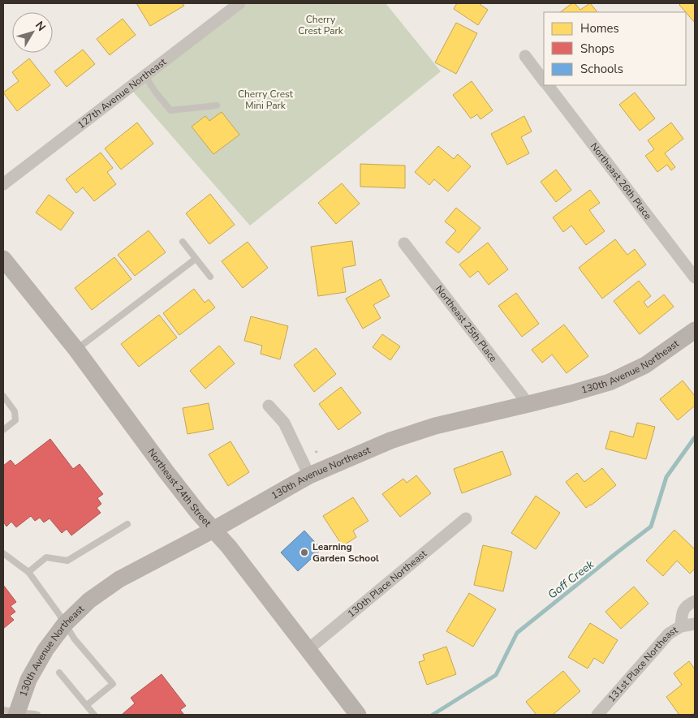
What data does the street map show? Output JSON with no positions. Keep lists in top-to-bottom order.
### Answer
{
  "streets": {
    "street": [
      "127th Avenue Northeast",
      "Northeast 26th Place",
      "Northeast 25th Place",
      "130th Avenue Northeast",
      "Northeast 24th Street",
      "130th Place Northeast",
      "131st Place Northeast"
    ]
  },
  "crossings": [
    ["Northeast 25th Place", "130th Avenue Northeast"],
    ["130th Avenue Northeast", "Northeast 24th Street"],
    ["Northeast 24th Street", "130th Place Northeast"]
  ],
  "water": ["Goff Creek"],
  "parks": ["Cherry Crest Park", "Cherry Crest Mini Park"],
  "places": ["Learning Garden School"],
  "legend": ["Homes", "Shops", "Schools"],
  "north": "top right"
}
